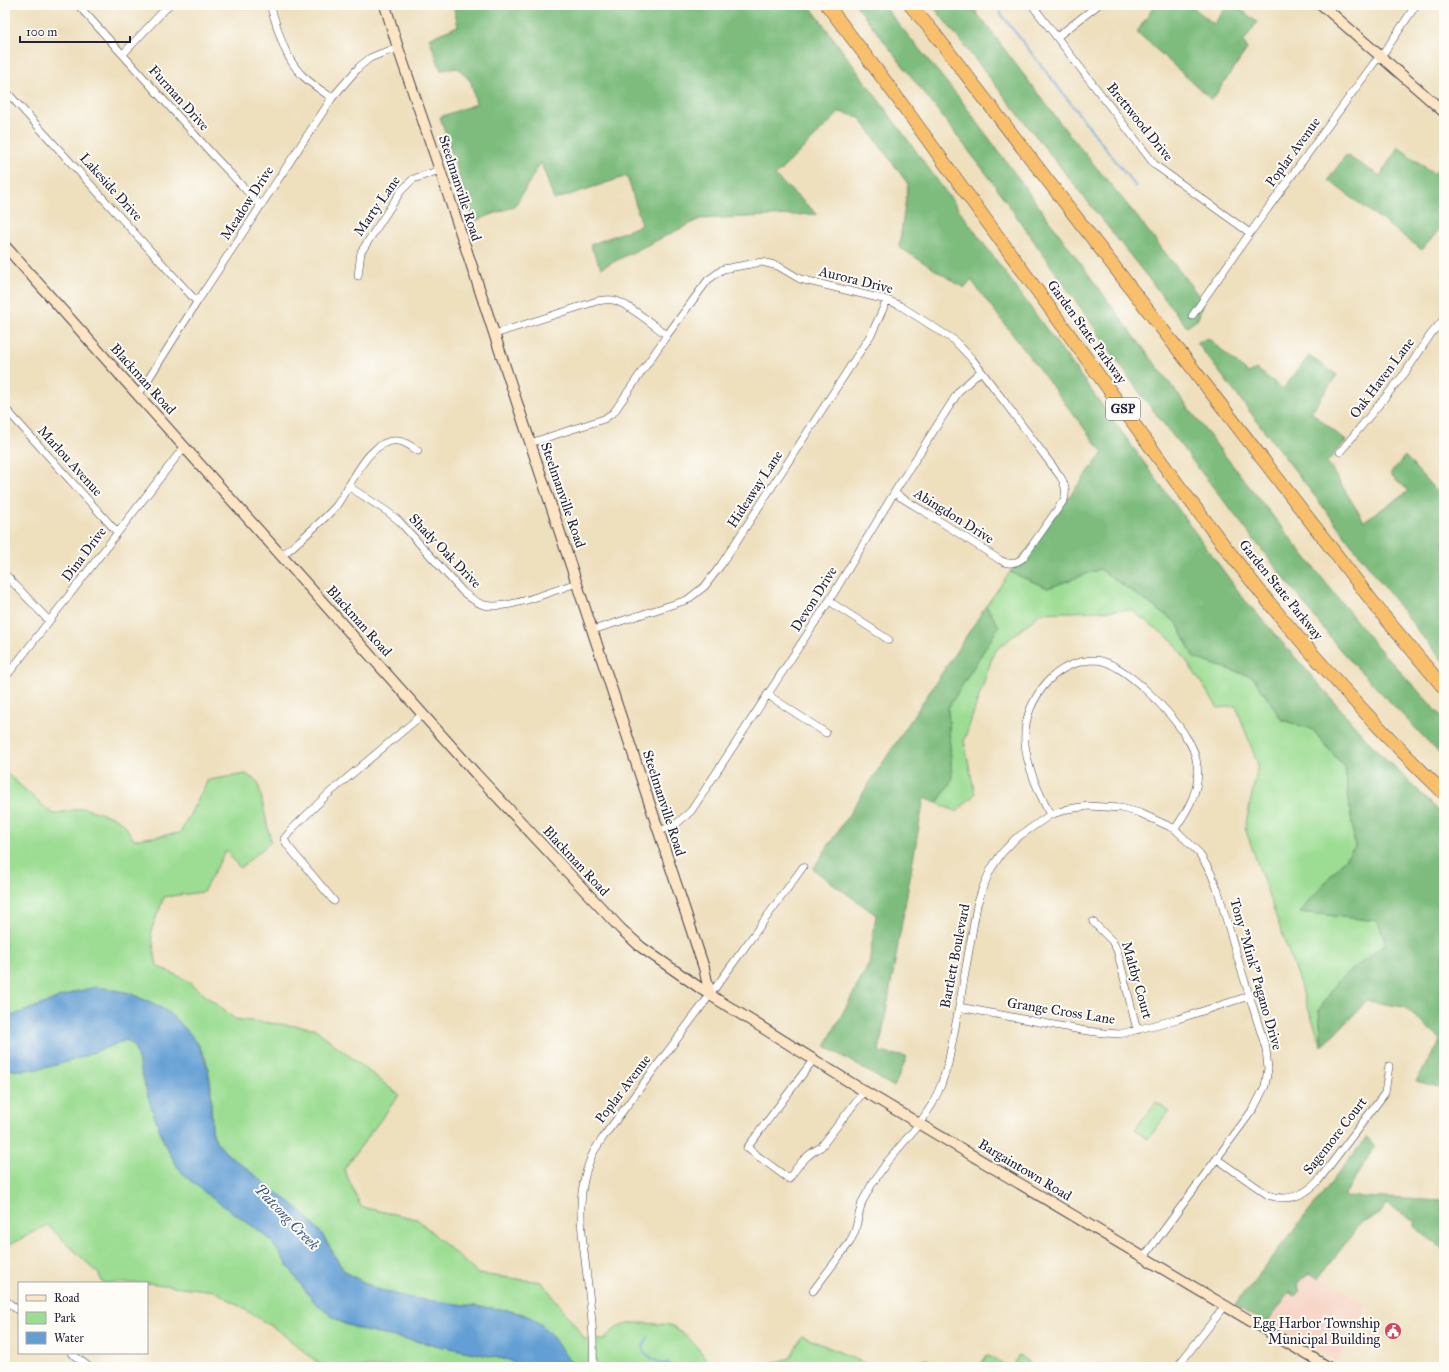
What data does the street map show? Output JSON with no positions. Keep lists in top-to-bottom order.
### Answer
{
  "streets": {
    "highway": ["Garden State Parkway", "GSP"],
    "main road": ["Steelmanville Road", "Blackman Road", "Bargaintown Road"],
    "street": [
      "Furman Drive",
      "Brettwood Drive",
      "Poplar Avenue",
      "Lakeside Drive",
      "Meadow Drive",
      "Marty Lane",
      "Aurora Drive",
      "Oak Haven Lane",
      "Marlou Avenue",
      "Hideaway Lane",
      "Abingdon Drive",
      "Shady Oak Drive",
      "Dina Drive",
      "Devon Drive",
      "Bartlett Boulevard",
      "Tony \"Mink\" Pagano Drive",
      "Maltby Court",
      "Grange Cross Lane",
      "Sagemore Court"
    ]
  },
  "crossings": [
    ["Furman Drive", "Meadow Drive"],
    ["Brettwood Drive", "Poplar Avenue"],
    ["Poplar Avenue", "Steelmanville Road"],
    ["Poplar Avenue", "Blackman Road"],
    ["Poplar Avenue", "Bargaintown Road"],
    ["Lakeside Drive", "Meadow Drive"],
    ["Steelmanville Road", "Meadow Drive"],
    ["Steelmanville Road", "Marty Lane"],
    ["Steelmanville Road", "Aurora Drive"],
    ["Steelmanville Road", "Blackman Road"],
    ["Steelmanville Road", "Hideaway Lane"],
    ["Steelmanville Road", "Shady Oak Drive"],
    ["Steelmanville Road", "Devon Drive"],
    ["Steelmanville Road", "Bargaintown Road"],
    ["Meadow Drive", "Blackman Road"],
    ["Aurora Drive", "Hideaway Lane"],
    ["Aurora Drive", "Abingdon Drive"],
    ["Aurora Drive", "Devon Drive"],
    ["Blackman Road", "Dina Drive"],
    ["Blackman Road", "Bargaintown Road"],
    ["Marlou Avenue", "Dina Drive"],
    ["Abingdon Drive", "Devon Drive"],
    ["Bartlett Boulevard", "Tony \"Mink\" Pagano Drive"],
    ["Bartlett Boulevard", "Grange Cross Lane"],
    ["Bartlett Boulevard", "Bargaintown Road"],
    ["Tony \"Mink\" Pagano Drive", "Grange Cross Lane"],
    ["Tony \"Mink\" Pagano Drive", "Sagemore Court"],
    ["Tony \"Mink\" Pagano Drive", "Bargaintown Road"],
    ["Maltby Court", "Grange Cross Lane"]
  ],
  "water": ["Patcong Creek"],
  "places": {
    "public building": ["Egg Harbor Township Municipal Building"]
  },
  "legend": ["Road", "Park", "Water"],
  "scale_bar": "100 m"
}
